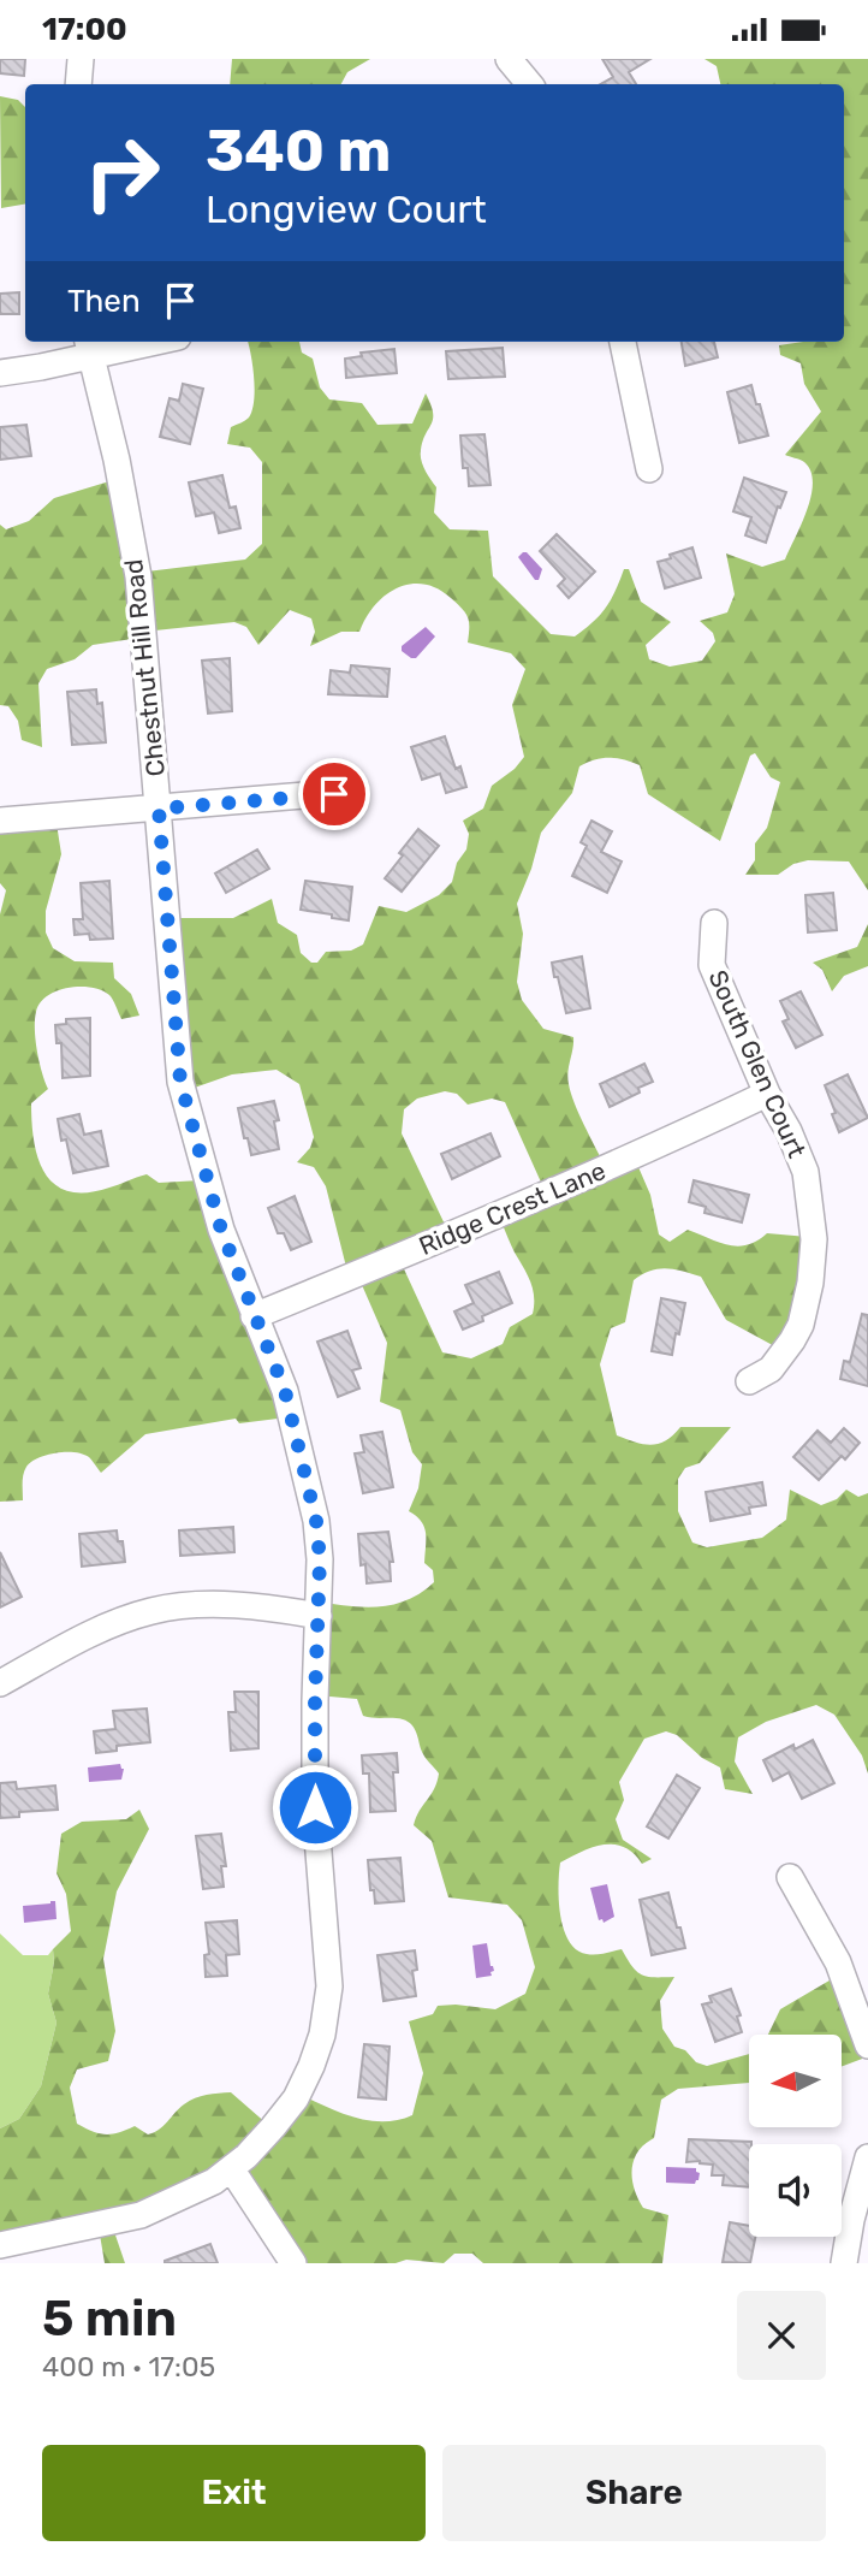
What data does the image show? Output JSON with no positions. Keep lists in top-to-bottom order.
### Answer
{
  "streets": {
    "street": ["Chestnut Hill Road", "South Glen Court", "Ridge Crest Lane"]
  },
  "crossings": [
    ["Chestnut Hill Road", "Ridge Crest Lane"],
    ["South Glen Court", "Ridge Crest Lane"]
  ],
  "north": "left",
  "page": {
    "status": "17:00",
    "turn": ["340 m", "Longview Court"],
    "then": "Then",
    "heading": ["5 min", "400 m · 17:05"],
    "buttons": ["Exit", "Share"]
  }
}
